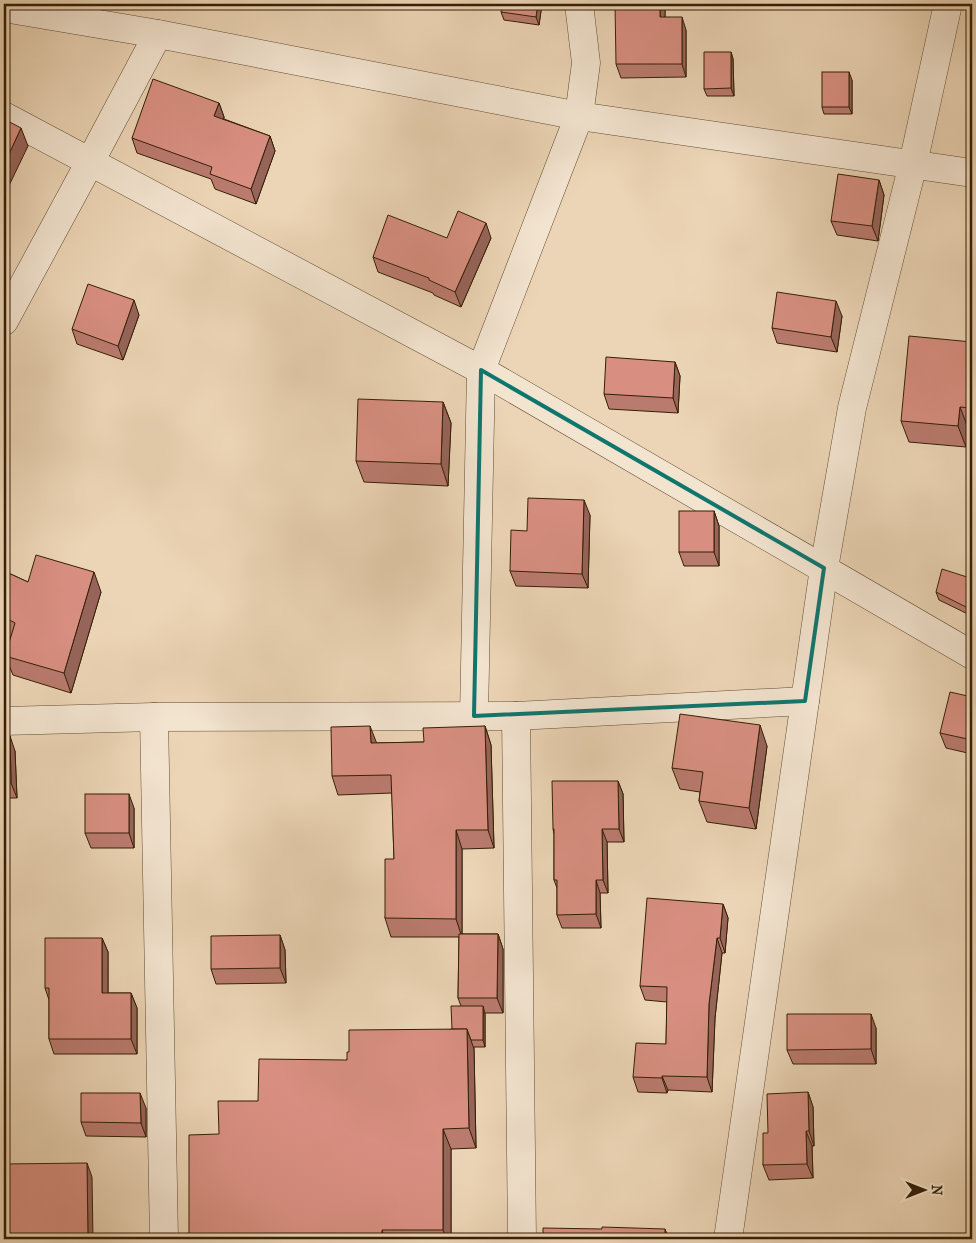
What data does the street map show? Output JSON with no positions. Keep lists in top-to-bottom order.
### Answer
{
  "north": "right"
}
